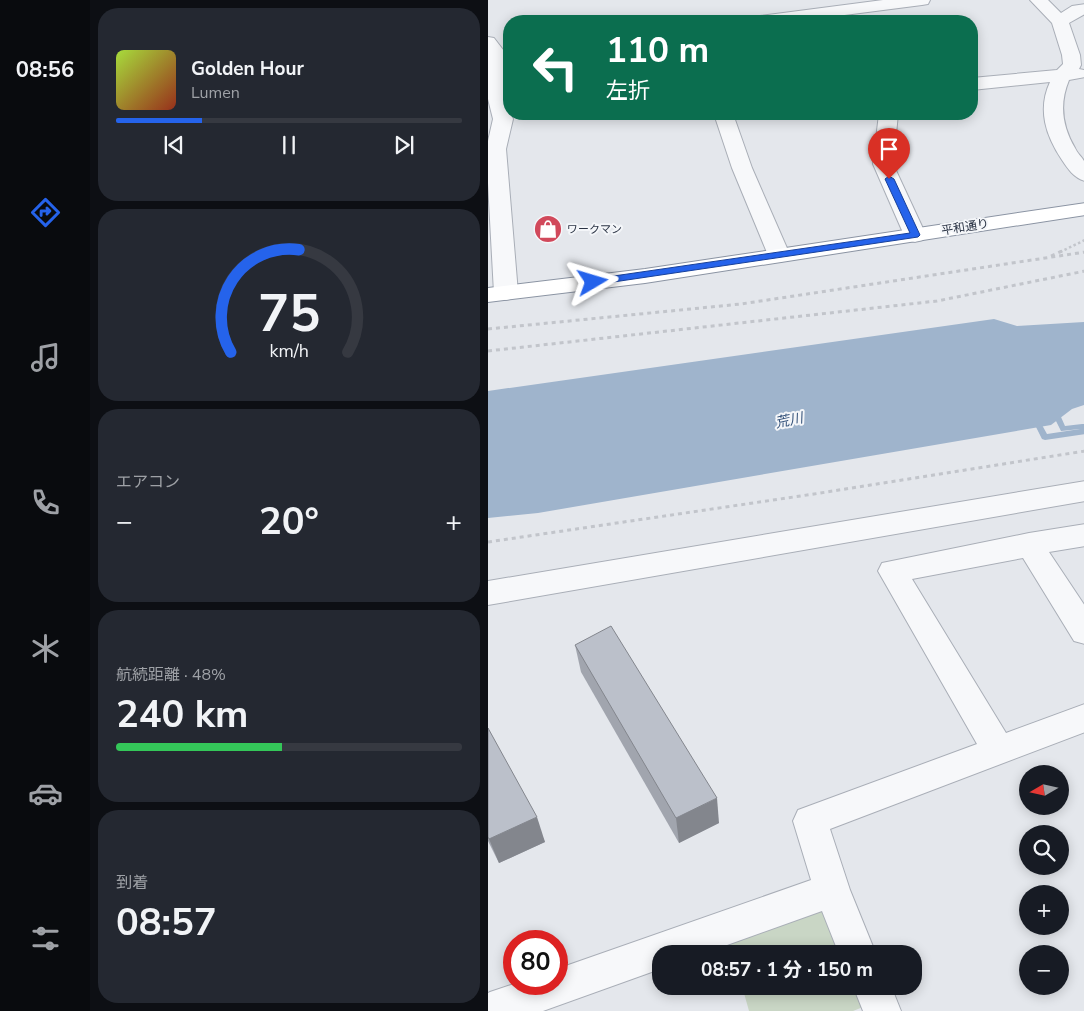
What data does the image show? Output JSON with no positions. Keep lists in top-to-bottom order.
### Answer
{
  "streets": {
    "highway": ["平和通り"]
  },
  "water": ["荒川"],
  "places": {
    "shop": ["ワークマン"]
  },
  "north": "left",
  "page": {
    "tabs": "08:56",
    "turn": ["110 m", "左折"],
    "song": ["Golden Hour", "Lumen"],
    "tile": [
      "エアコン",
      ["航続距離 · 48%", "240 km"],
      ["到着", "08:57"]
    ],
    "heat": ["−", "20°", "+"],
    "map_buttons": ["+", "−"],
    "limit": "80",
    "trip": "08:57 · 1 分 · 150 m",
    "gauge": ["75", "km/h"]
  }
}
